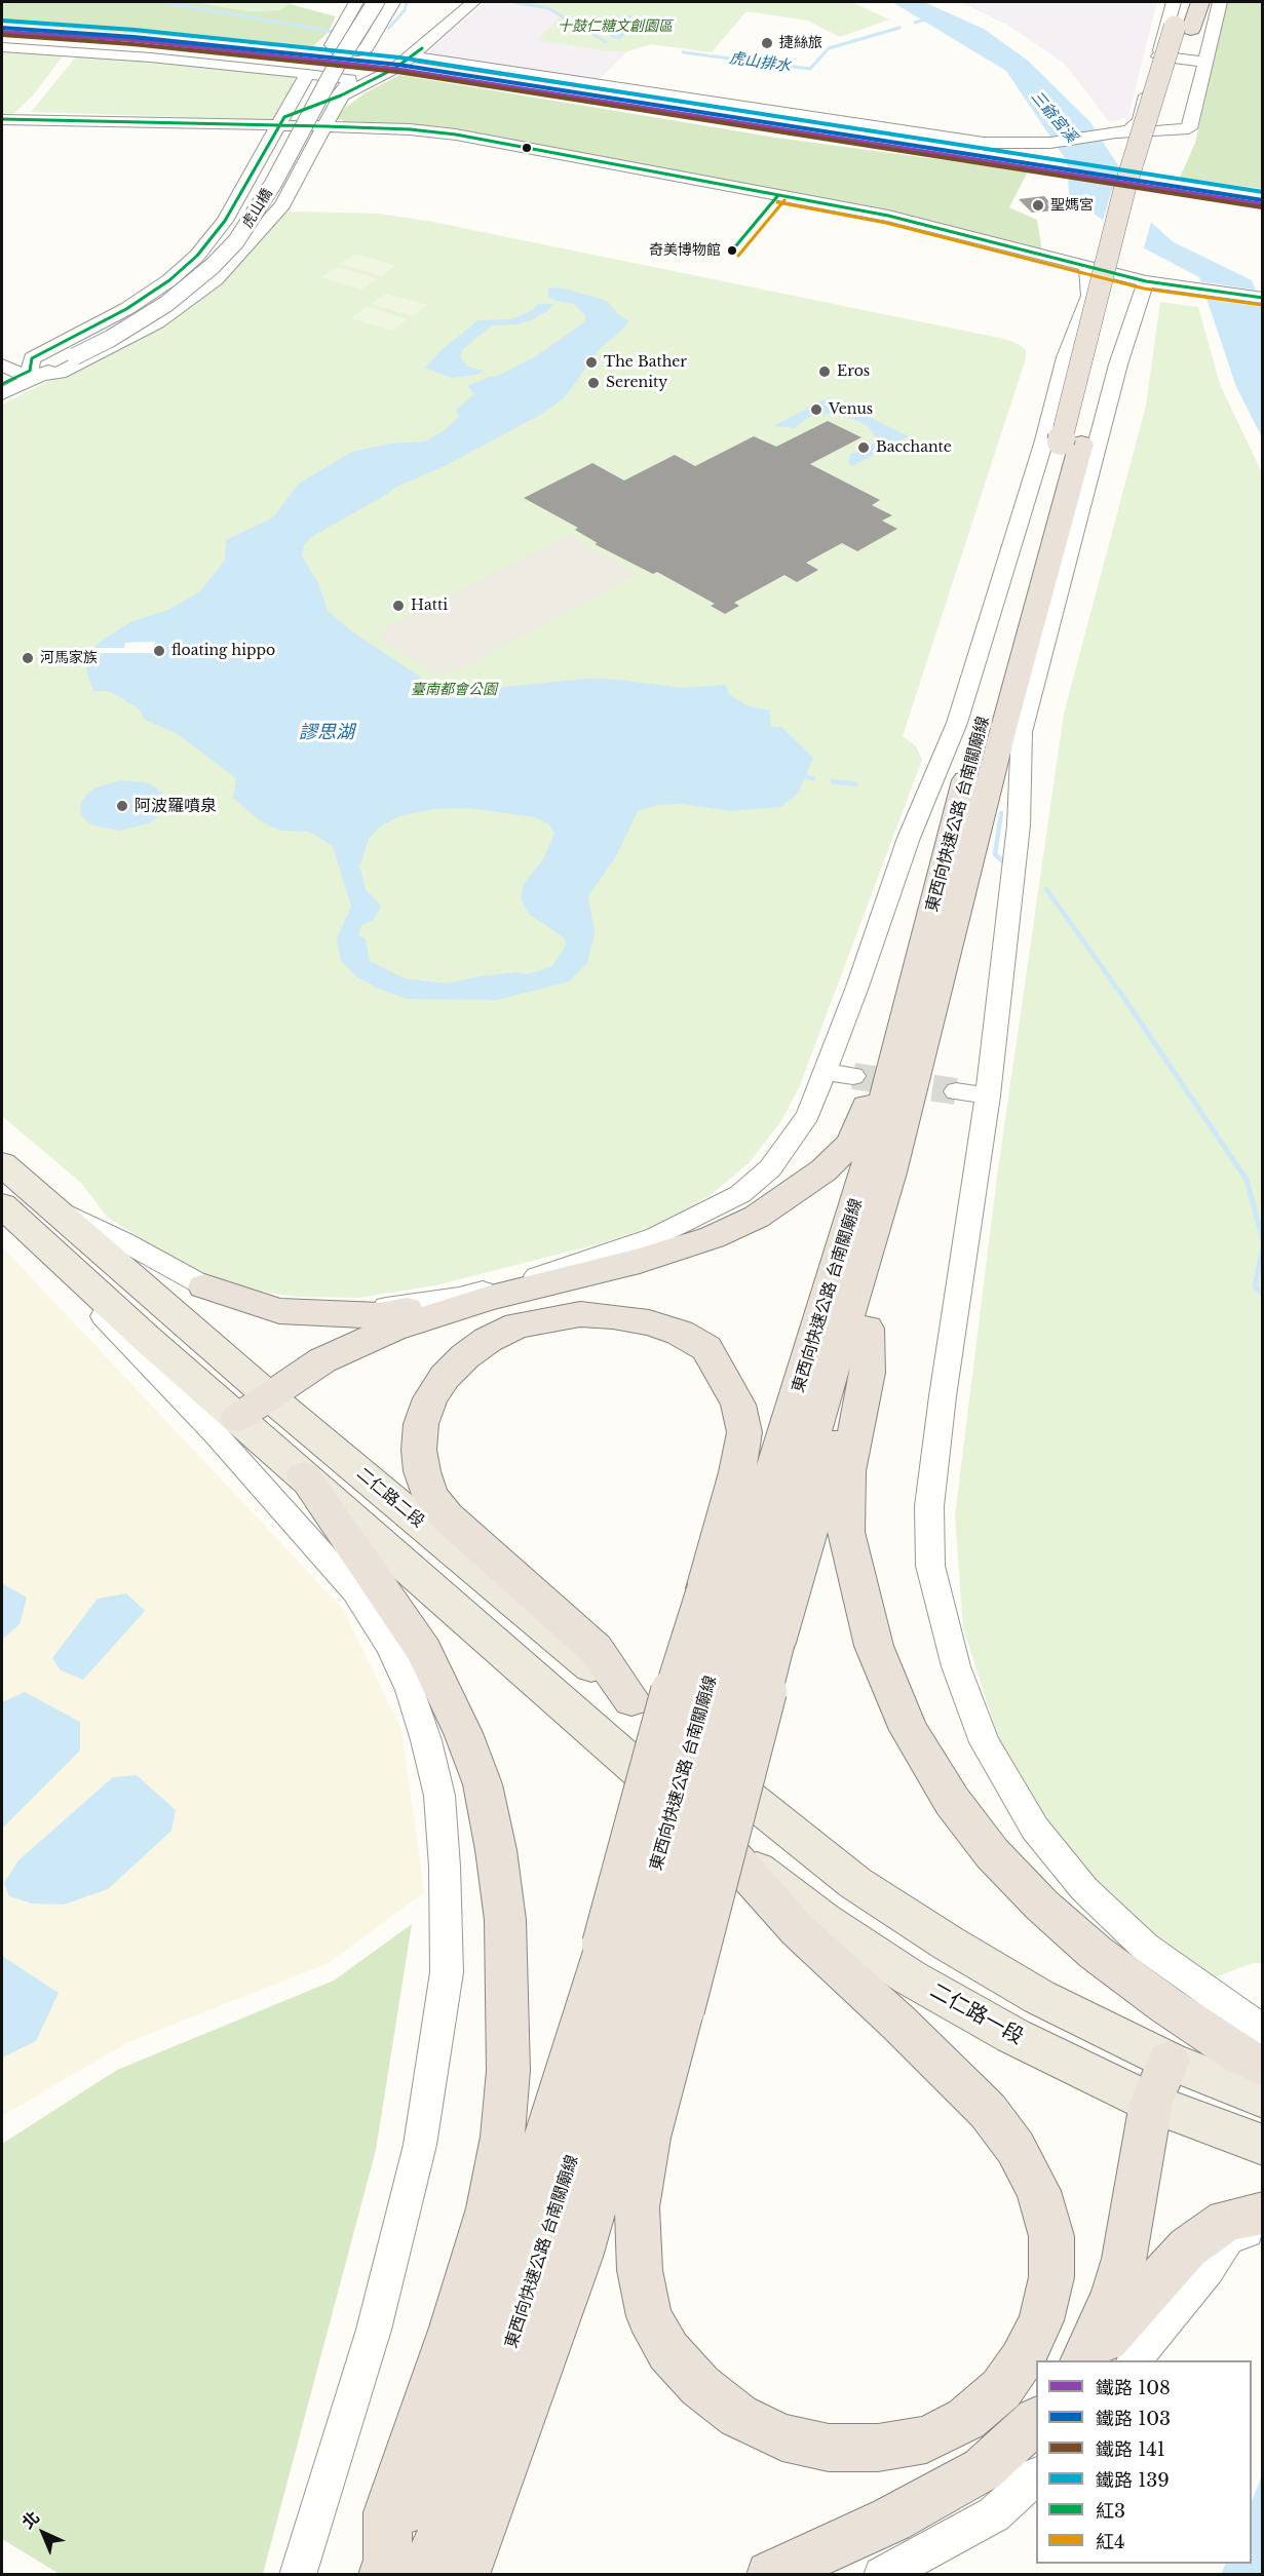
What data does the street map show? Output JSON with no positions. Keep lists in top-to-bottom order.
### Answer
{
  "streets": {
    "highway": ["東西向快速公路 台南關廟線"],
    "main road": ["二仁路二段", "二仁路一段"],
    "street": ["虎山橋"]
  },
  "water": ["虎山排水", "三爺宮溪", "謬思湖"],
  "parks": ["十鼓仁糖文創園區", "臺南都會公園"],
  "places": [
    "捷絲旅",
    "聖媽宮",
    "奇美博物館",
    "The Bather",
    "Eros",
    "Serenity",
    "Venus",
    "Bacchante",
    "Hatti",
    "floating hippo",
    "河馬家族",
    "阿波羅噴泉"
  ],
  "lines": [
    "rail line 139",
    "rail line 103",
    "rail line 108",
    "rail line 141",
    "transit line 紅3",
    "transit line 紅4"
  ],
  "legend": [
    "鐵路 108",
    "鐵路 103",
    "鐵路 141",
    "鐵路 139",
    "紅3",
    "紅4"
  ],
  "north": "top left"
}
